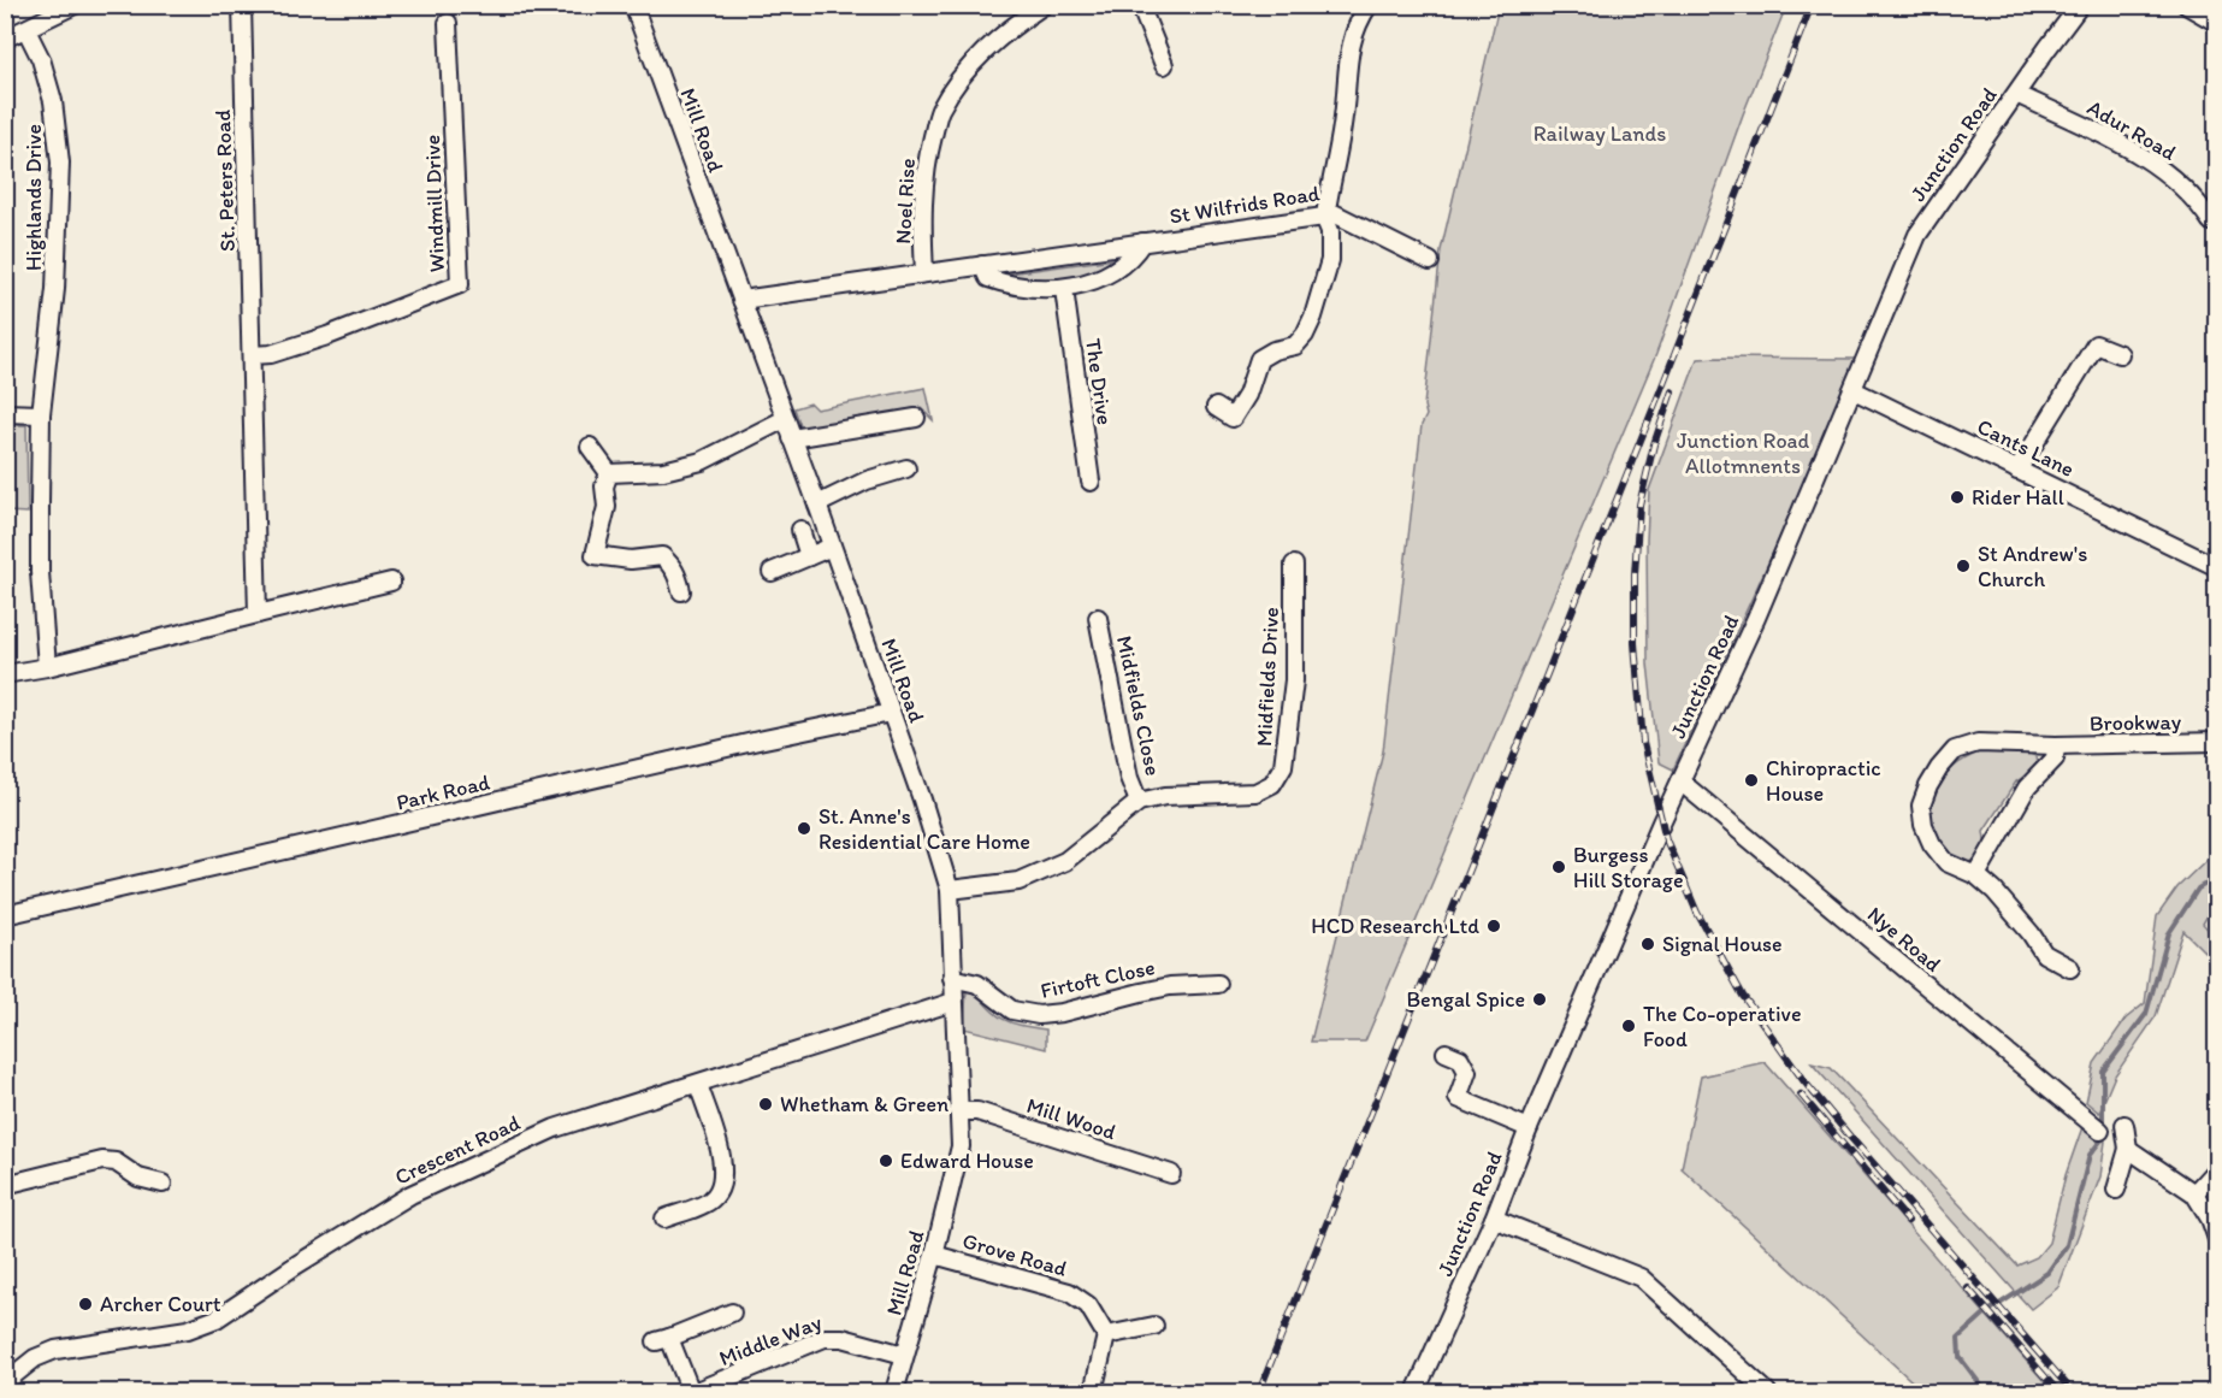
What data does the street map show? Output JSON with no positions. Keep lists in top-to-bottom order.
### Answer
{
  "streets": {
    "street": [
      "Mill Road",
      "Adur Road",
      "Junction Road",
      "St. Peters Road",
      "Highlands Drive",
      "Noel Rise",
      "Windmill Drive",
      "St Wilfrids Road",
      "The Drive",
      "Cants Lane",
      "Midfields Drive",
      "Midfields Close",
      "Brookway",
      "Park Road",
      "Nye Road",
      "Firtoft Close",
      "Mill Wood",
      "Crescent Road",
      "Grove Road",
      "Middle Way"
    ]
  },
  "crossings": [
    ["Mill Road", "St Wilfrids Road"],
    ["Mill Road", "Midfields Drive"],
    ["Mill Road", "Park Road"],
    ["Mill Road", "Firtoft Close"],
    ["Mill Road", "Mill Wood"],
    ["Mill Road", "Crescent Road"],
    ["Mill Road", "Grove Road"],
    ["Mill Road", "Middle Way"],
    ["Adur Road", "Junction Road"],
    ["Junction Road", "Cants Lane"],
    ["Junction Road", "Nye Road"],
    ["St. Peters Road", "Windmill Drive"],
    ["Noel Rise", "St Wilfrids Road"],
    ["Midfields Drive", "Midfields Close"]
  ],
  "parks": ["Railway Lands", "Junction Road Allotmnents"],
  "places": [
    "Rider Hall",
    "St Andrew's Church",
    "Chiropractic House",
    "St. Anne's Residential Care Home",
    "Burgess Hill Storage",
    "HCD Research Ltd",
    "Signal House",
    "Bengal Spice",
    "The Co-operative Food",
    "Whetham & Green",
    "Edward House",
    "Archer Court"
  ]
}
